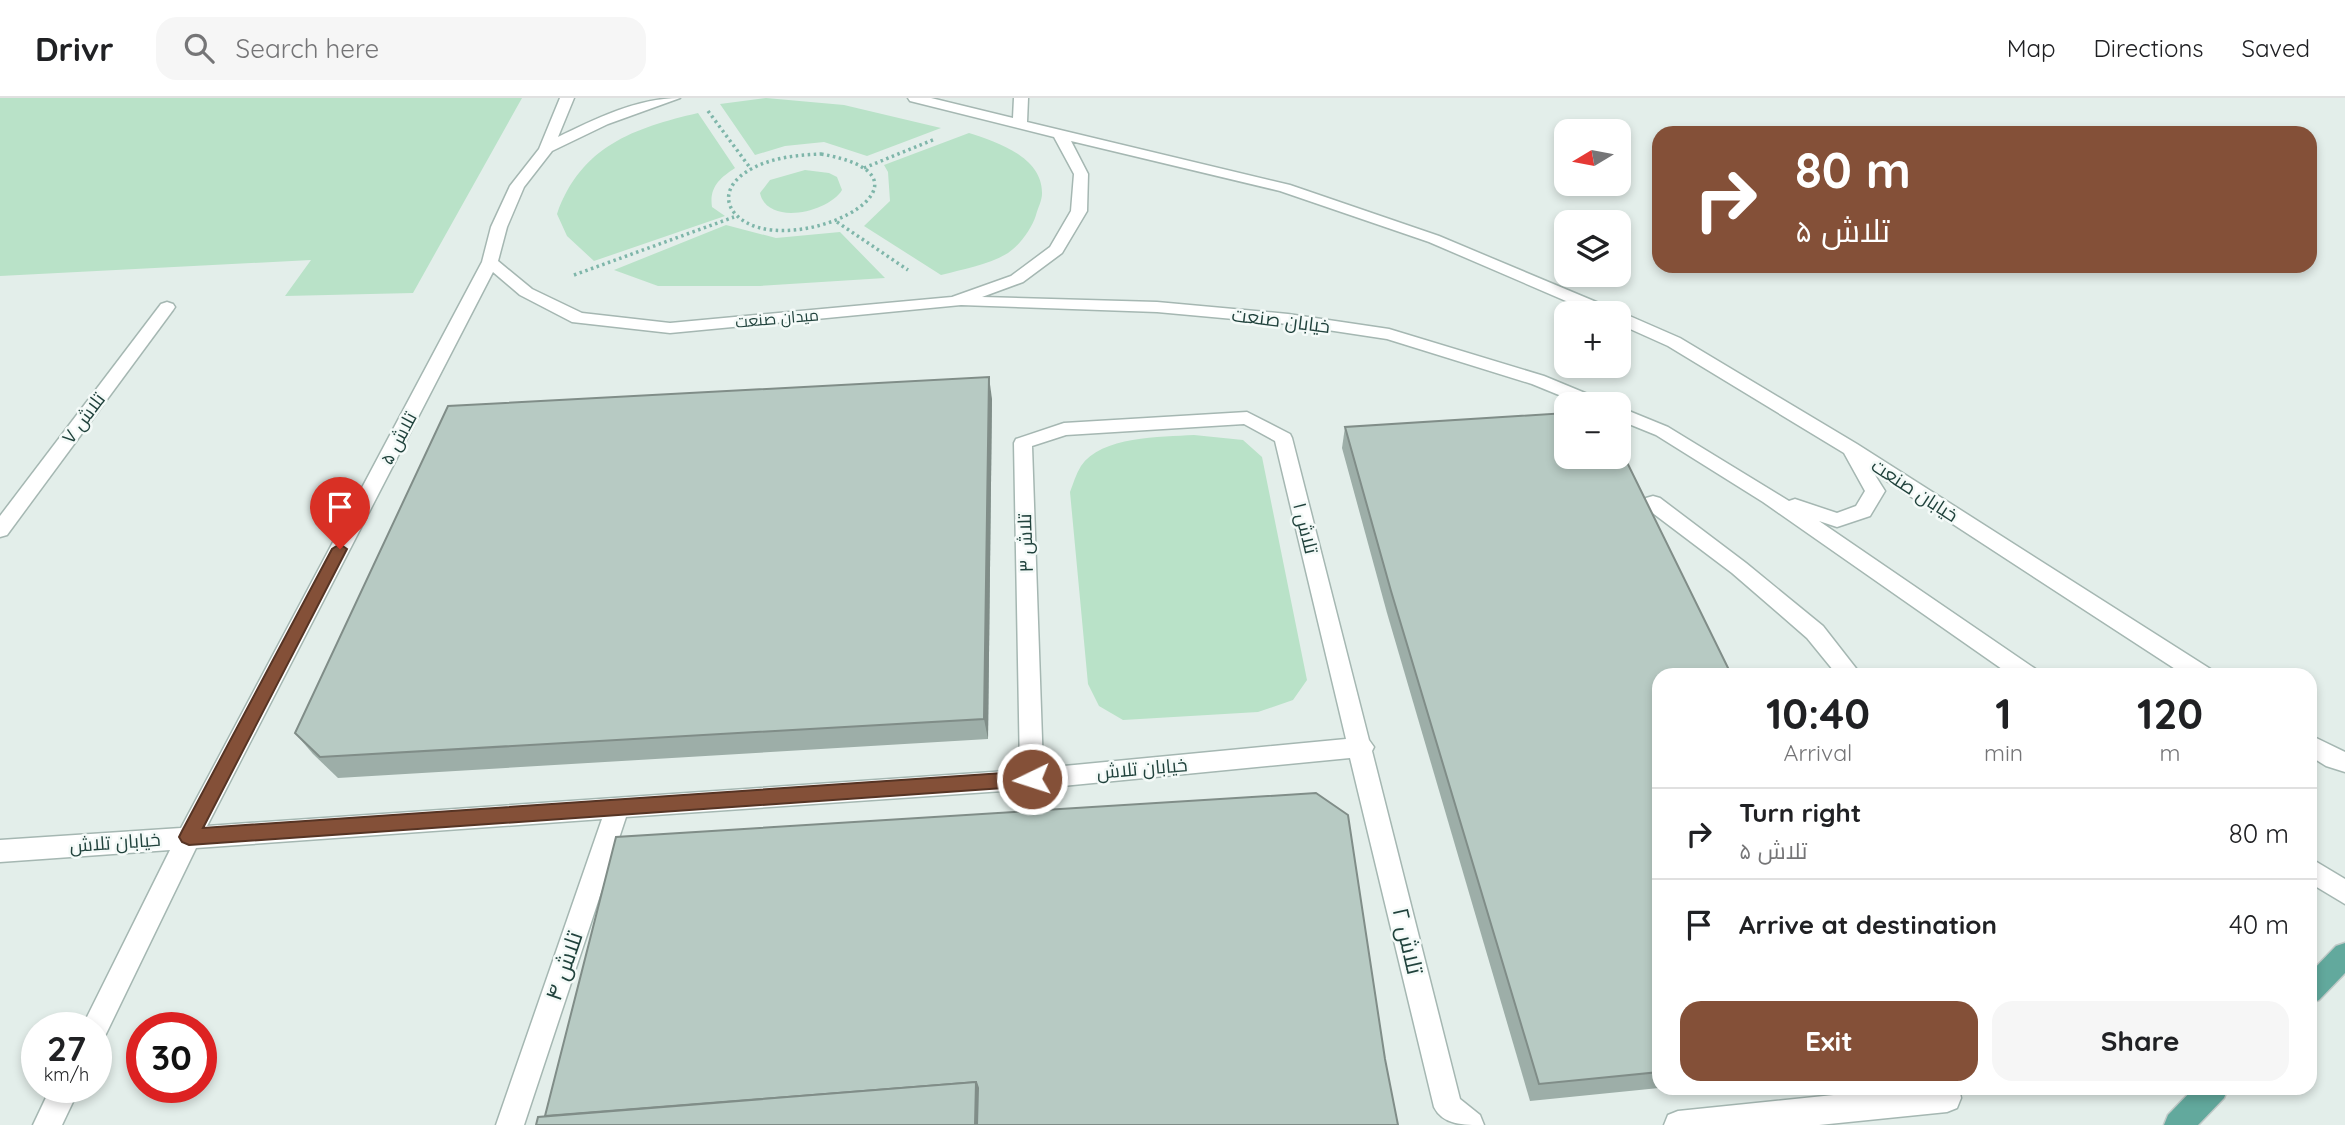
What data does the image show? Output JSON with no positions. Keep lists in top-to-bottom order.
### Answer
{
  "streets": {
    "street": [
      "میدان صنعت",
      "خیابان صنعت",
      "تلاش ۷",
      "تلاش ۵",
      "تلاش ۱",
      "تلاش ۳",
      "خیابان تلاش",
      "تلاش ۲",
      "تلاش ۴"
    ]
  },
  "crossings": [
    ["میدان صنعت", "خیابان صنعت"],
    ["میدان صنعت", "تلاش ۵"],
    ["تلاش ۵", "خیابان تلاش"],
    ["تلاش ۱", "تلاش ۳"],
    ["تلاش ۱", "خیابان تلاش"],
    ["تلاش ۱", "تلاش ۲"],
    ["تلاش ۳", "خیابان تلاش"],
    ["خیابان تلاش", "تلاش ۲"],
    ["خیابان تلاش", "تلاش ۴"]
  ],
  "north": "left",
  "page": {
    "header": "Drivr",
    "search": "Search here",
    "nav": ["Map", "Directions", "Saved"],
    "map_buttons": ["+", "−"],
    "turn": ["80 m", "تلاش ۵"],
    "eta": [
      "10:40",
      "Arrival",
      "1",
      "min",
      "120",
      "m"
    ],
    "list": [
      {
        "name": "Turn right",
        "note": "تلاش ۵",
        "value": "80 m"
      },
      {
        "name": "Arrive at destination",
        "value": "40 m"
      }
    ],
    "buttons": ["Exit", "Share"],
    "speed": "27 km/h",
    "limit": "30"
  }
}
